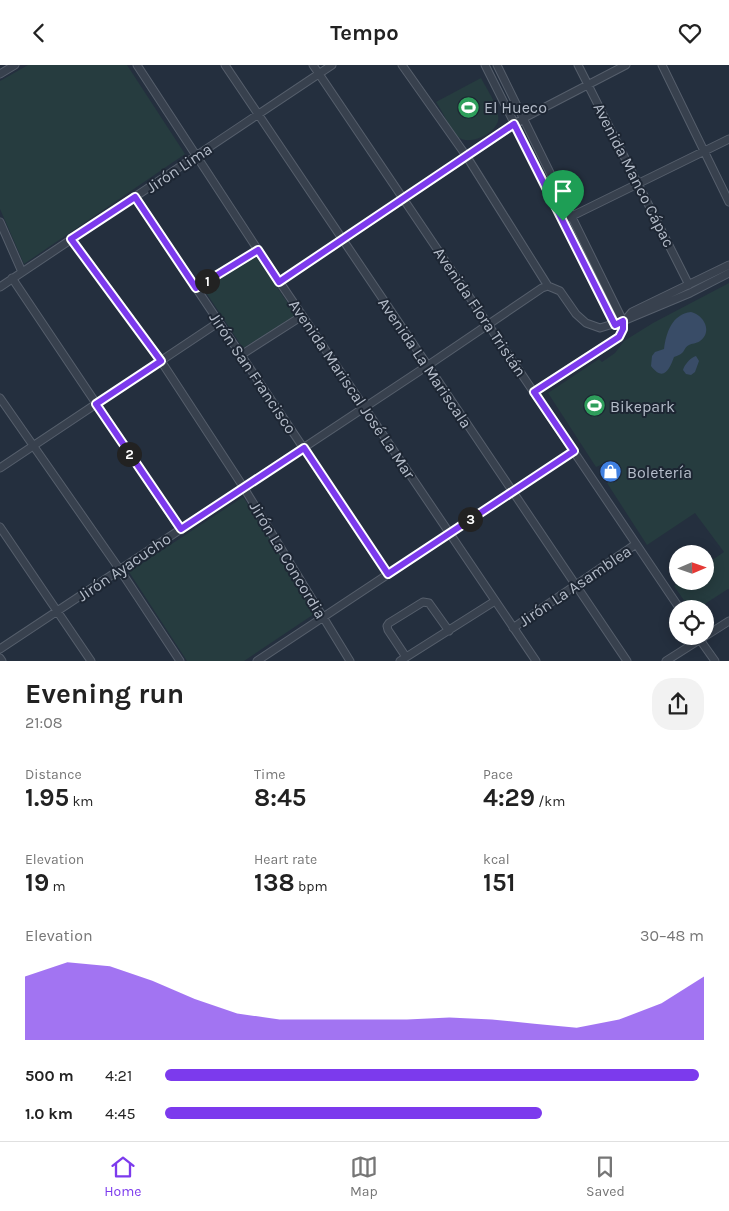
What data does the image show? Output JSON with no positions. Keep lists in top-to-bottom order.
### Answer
{
  "streets": {
    "street": [
      "Jirón Lima",
      "Avenida Manco Cápac",
      "Avenida Flora Tristán",
      "Avenida La Mariscala",
      "Jirón San Francisco",
      "Avenida Mariscal José La Mar",
      "Jirón La Concordia",
      "Jirón Ayacucho",
      "Jirón La Asamblea"
    ]
  },
  "crossings": [
    ["Jirón Lima", "Avenida Flora Tristán"],
    ["Jirón Lima", "Avenida La Mariscala"],
    ["Jirón Lima", "Jirón San Francisco"],
    ["Jirón Lima", "Avenida Mariscal José La Mar"],
    ["Jirón Lima", "Jirón La Concordia"],
    ["Avenida Flora Tristán", "Jirón Ayacucho"],
    ["Avenida Flora Tristán", "Jirón La Asamblea"],
    ["Avenida La Mariscala", "Jirón Ayacucho"],
    ["Avenida La Mariscala", "Jirón La Asamblea"],
    ["Jirón San Francisco", "Jirón Ayacucho"],
    ["Avenida Mariscal José La Mar", "Jirón Ayacucho"],
    ["Avenida Mariscal José La Mar", "Jirón La Asamblea"],
    ["Jirón La Concordia", "Jirón Ayacucho"]
  ],
  "places": {
    "sports": ["El Hueco", "Bikepark"],
    "shop": ["Boletería"]
  },
  "north": "right",
  "page": {
    "header": "Tempo",
    "pins": ["1", "2", "3"],
    "heading": ["Evening run", "21:08"],
    "stats": [
      ["Distance", "1.95 km"],
      ["Time", "8:45"],
      ["Pace", "4:29 /km"],
      ["Elevation", "19 m"],
      ["Heart rate", "138 bpm"],
      ["kcal", "151"]
    ],
    "chart": ["Elevation", "30–48 m"],
    "list": [
      {
        "name": "500 m",
        "note": "4:21"
      },
      {
        "name": "1.0 km",
        "note": "4:45"
      }
    ],
    "tabs": ["Home", "Map", "Saved"]
  }
}
